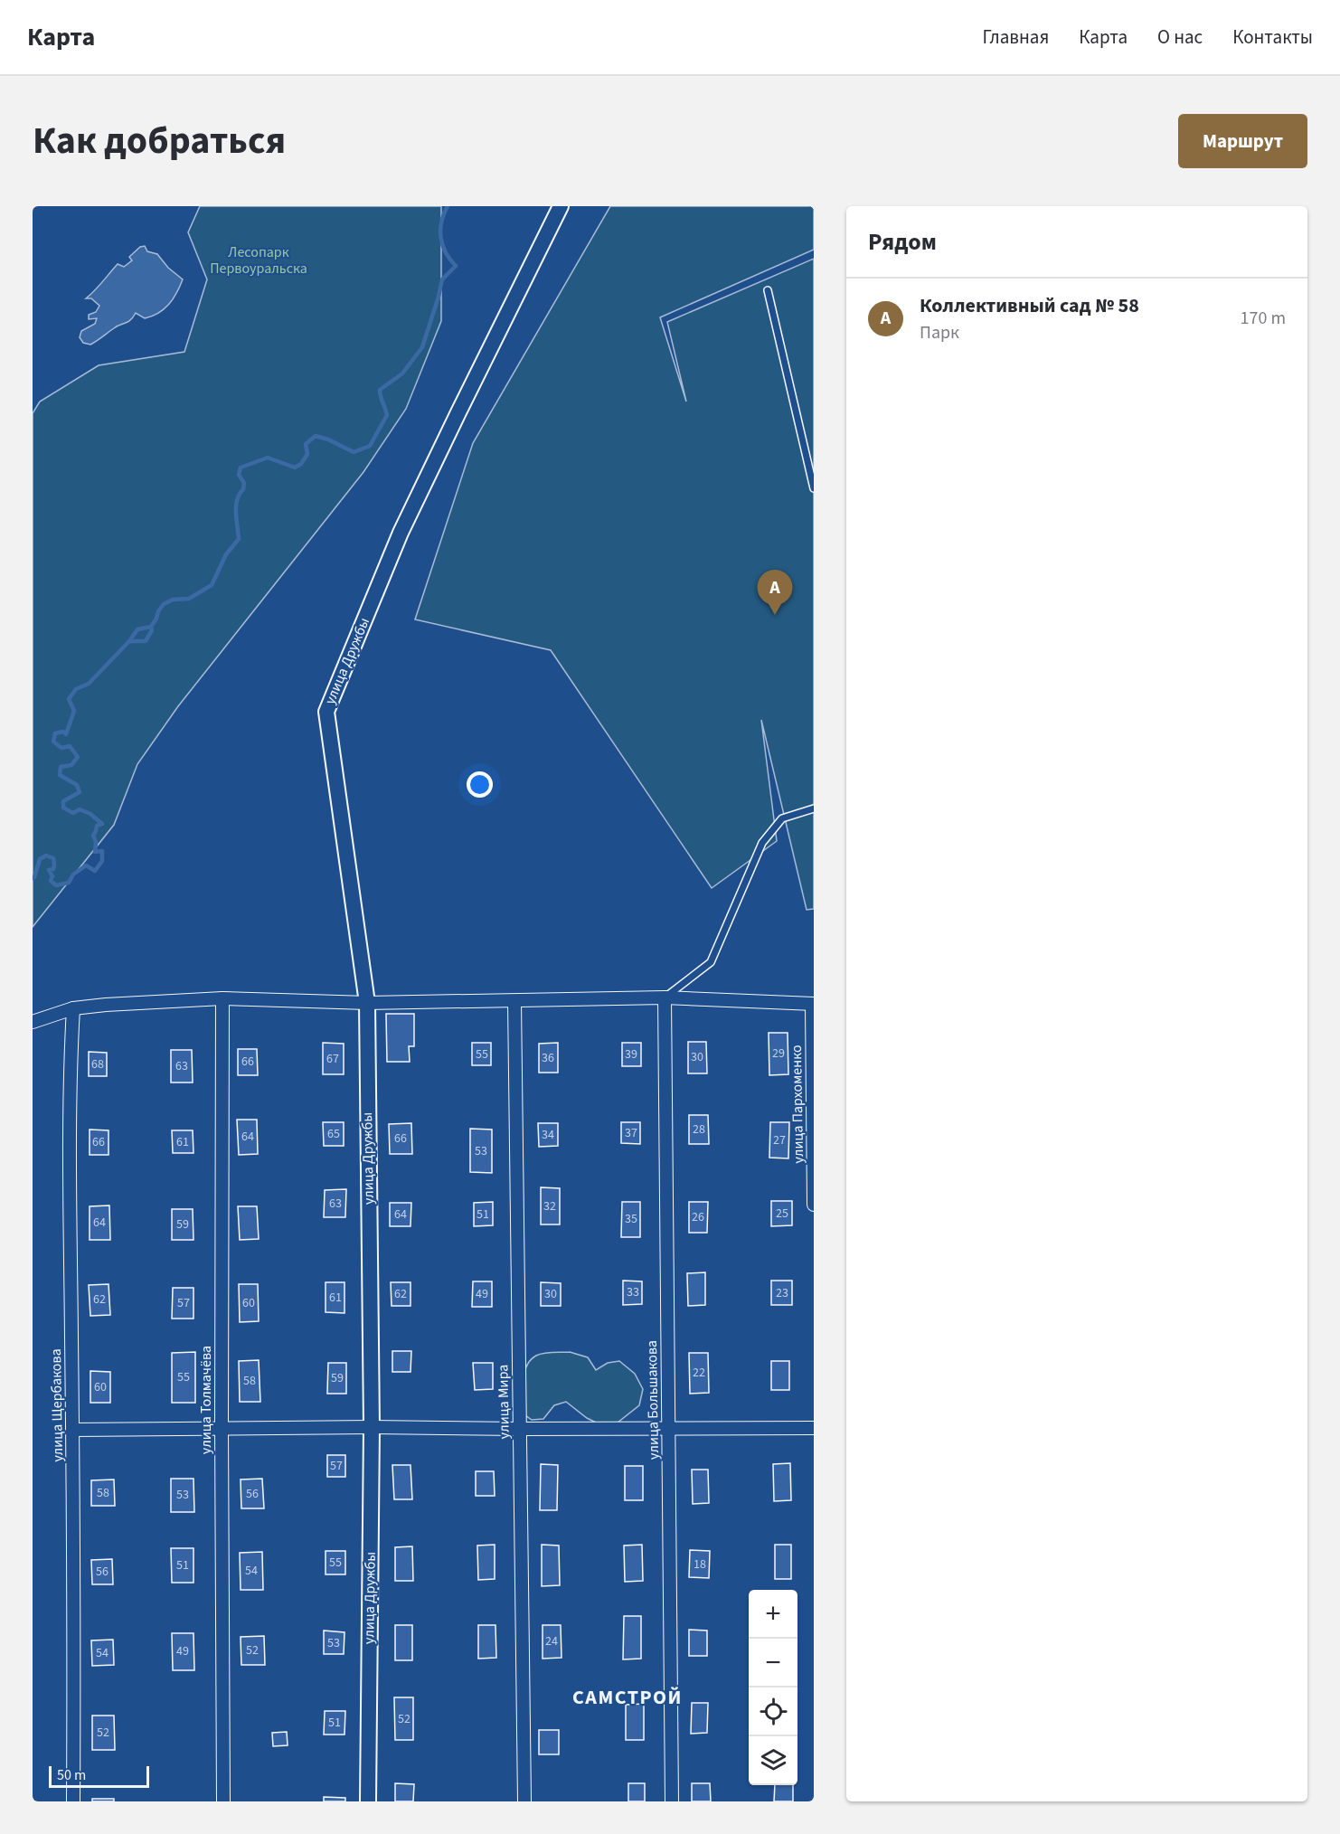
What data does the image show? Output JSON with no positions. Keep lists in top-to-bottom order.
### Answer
{
  "streets": {
    "street": [
      "улица Дружбы",
      "улица Пархоменко",
      "улица Толмачёва",
      "улица Большакова",
      "улица Мира",
      "улица Щербакова"
    ]
  },
  "districts": ["САМСТРОЙ"],
  "parks": ["Лесопарк Первоуральска"],
  "house_numbers": [
    "29",
    "55",
    "39",
    "30",
    "36",
    "67",
    "66",
    "68",
    "63",
    "28",
    "37",
    "65",
    "34",
    "64",
    "66",
    "27",
    "66",
    "61",
    "53",
    "63",
    "32",
    "25",
    "64",
    "51",
    "26",
    "35",
    "64",
    "59",
    "33",
    "23",
    "62",
    "49",
    "30",
    "61",
    "62",
    "57",
    "60",
    "22",
    "55",
    "59",
    "58",
    "60",
    "57",
    "58",
    "56",
    "53",
    "55",
    "18",
    "51",
    "54",
    "56",
    "24",
    "53",
    "52",
    "49",
    "54",
    "52",
    "51",
    "52"
  ],
  "scale_bar": "50 m",
  "page": {
    "header": "Карта",
    "nav": [
      "Главная",
      "Карта",
      "О нас",
      "Контакты"
    ],
    "title": "Как добраться",
    "buttons": "Маршрут",
    "heading": "Рядом",
    "list": [
      {
        "mark": "A",
        "name": "Коллективный сад № 58",
        "note": "Парк",
        "value": "170 m"
      }
    ],
    "pins": "A",
    "map_buttons": ["+", "−"],
    "scale": "50 m"
  }
}
